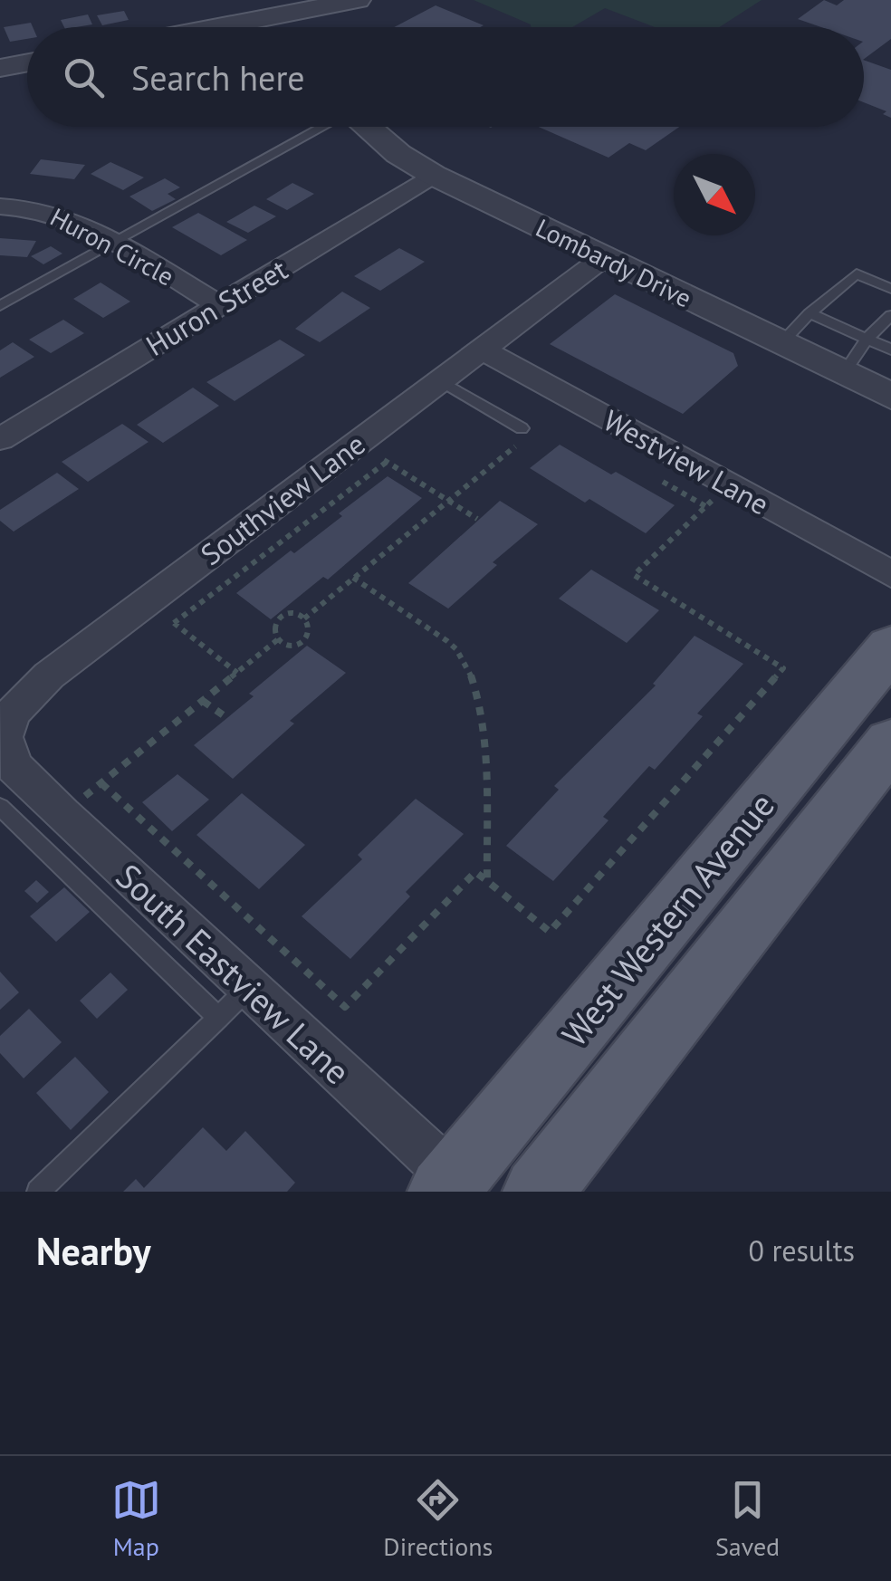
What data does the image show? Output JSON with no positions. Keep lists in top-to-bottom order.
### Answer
{
  "streets": {
    "main road": ["West Western Avenue"],
    "street": [
      "Huron Circle",
      "Lombardy Drive",
      "Huron Street",
      "Westview Lane",
      "Southview Lane",
      "South Eastview Lane"
    ]
  },
  "crossings": [
    ["Huron Circle", "Huron Street"],
    ["Lombardy Drive", "Huron Street"],
    ["Lombardy Drive", "Southview Lane"],
    ["Westview Lane", "Southview Lane"],
    ["Southview Lane", "South Eastview Lane"],
    ["West Western Avenue", "South Eastview Lane"]
  ],
  "north": "bottom right",
  "page": {
    "search": "Search here",
    "heading": ["Nearby", "0 results"],
    "nav": ["Map", "Directions", "Saved"]
  }
}
